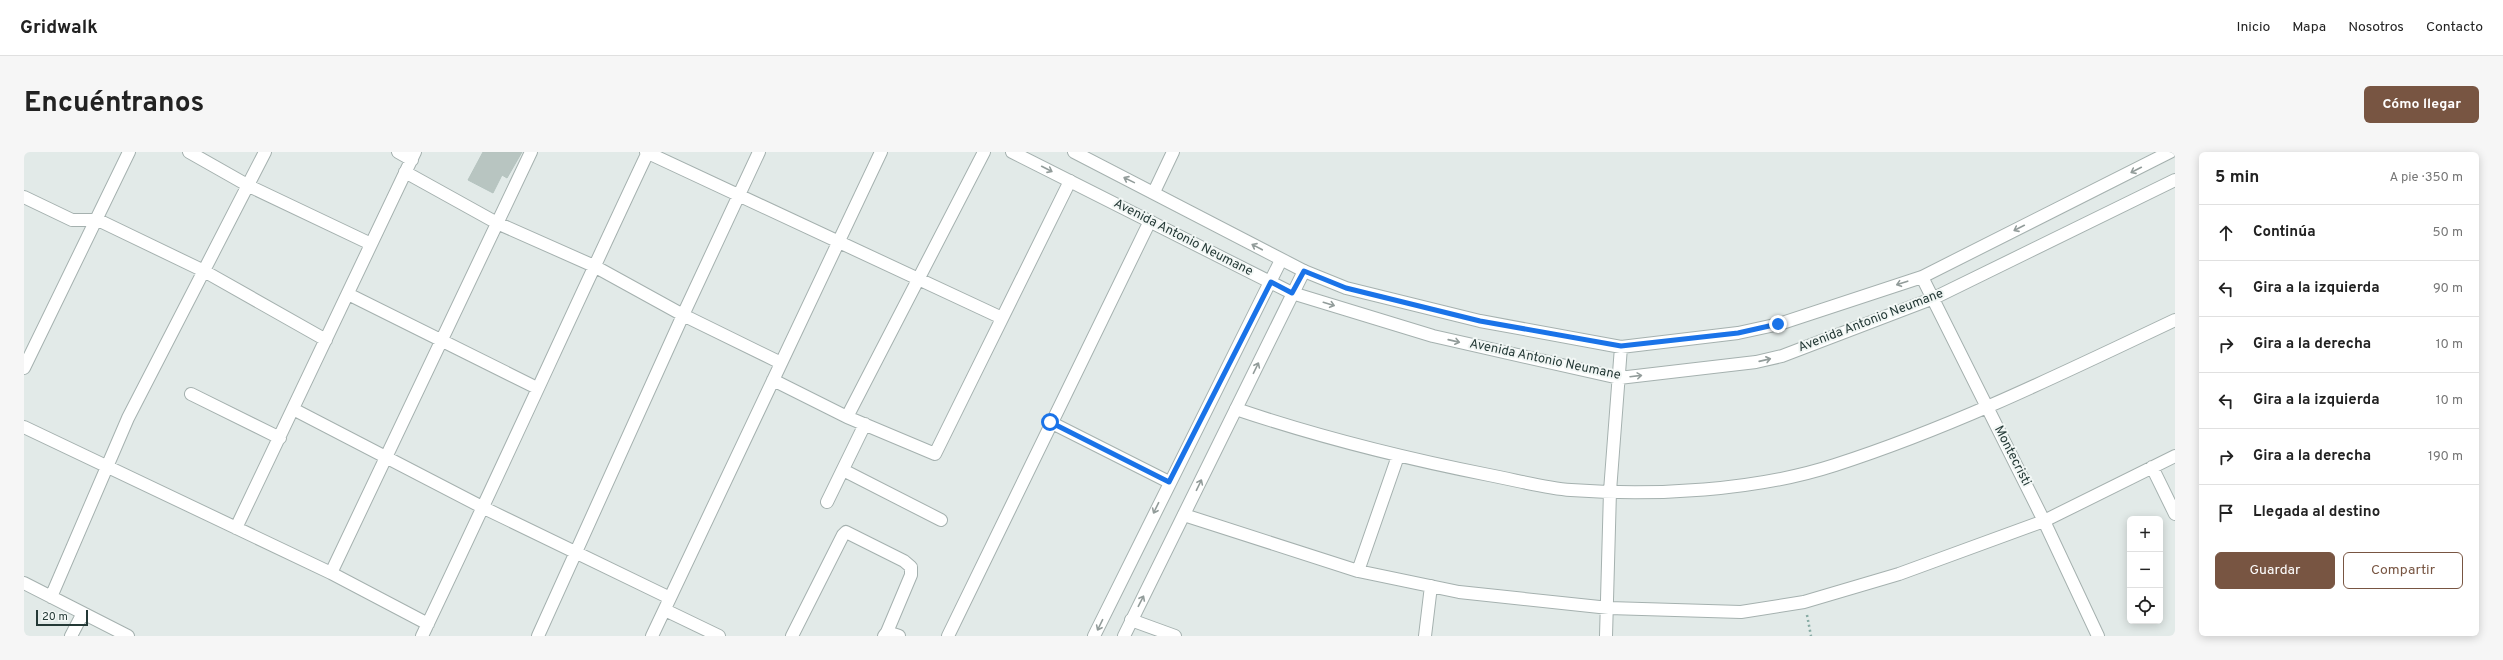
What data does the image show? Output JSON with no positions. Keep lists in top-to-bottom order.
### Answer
{
  "streets": {
    "street": ["Avenida Antonio Neumane", "Montecristi"]
  },
  "crossings": [
    ["Avenida Antonio Neumane", "Montecristi"]
  ],
  "scale_bar": "20 m",
  "page": {
    "header": "Gridwalk",
    "nav": [
      "Inicio",
      "Mapa",
      "Nosotros",
      "Contacto"
    ],
    "title": "Encuéntranos",
    "buttons": [
      "Cómo llegar",
      ["Guardar", "Compartir"]
    ],
    "heading": ["5 min", "A pie · 350 m"],
    "list": [
      ["Continúa", "50 m"],
      ["Gira a la izquierda", "90 m"],
      ["Gira a la derecha", "10 m"],
      ["Gira a la izquierda", "10 m"],
      ["Gira a la derecha", "190 m"],
      "Llegada al destino"
    ],
    "map_buttons": ["+", "−"],
    "scale": "20 m"
  }
}
